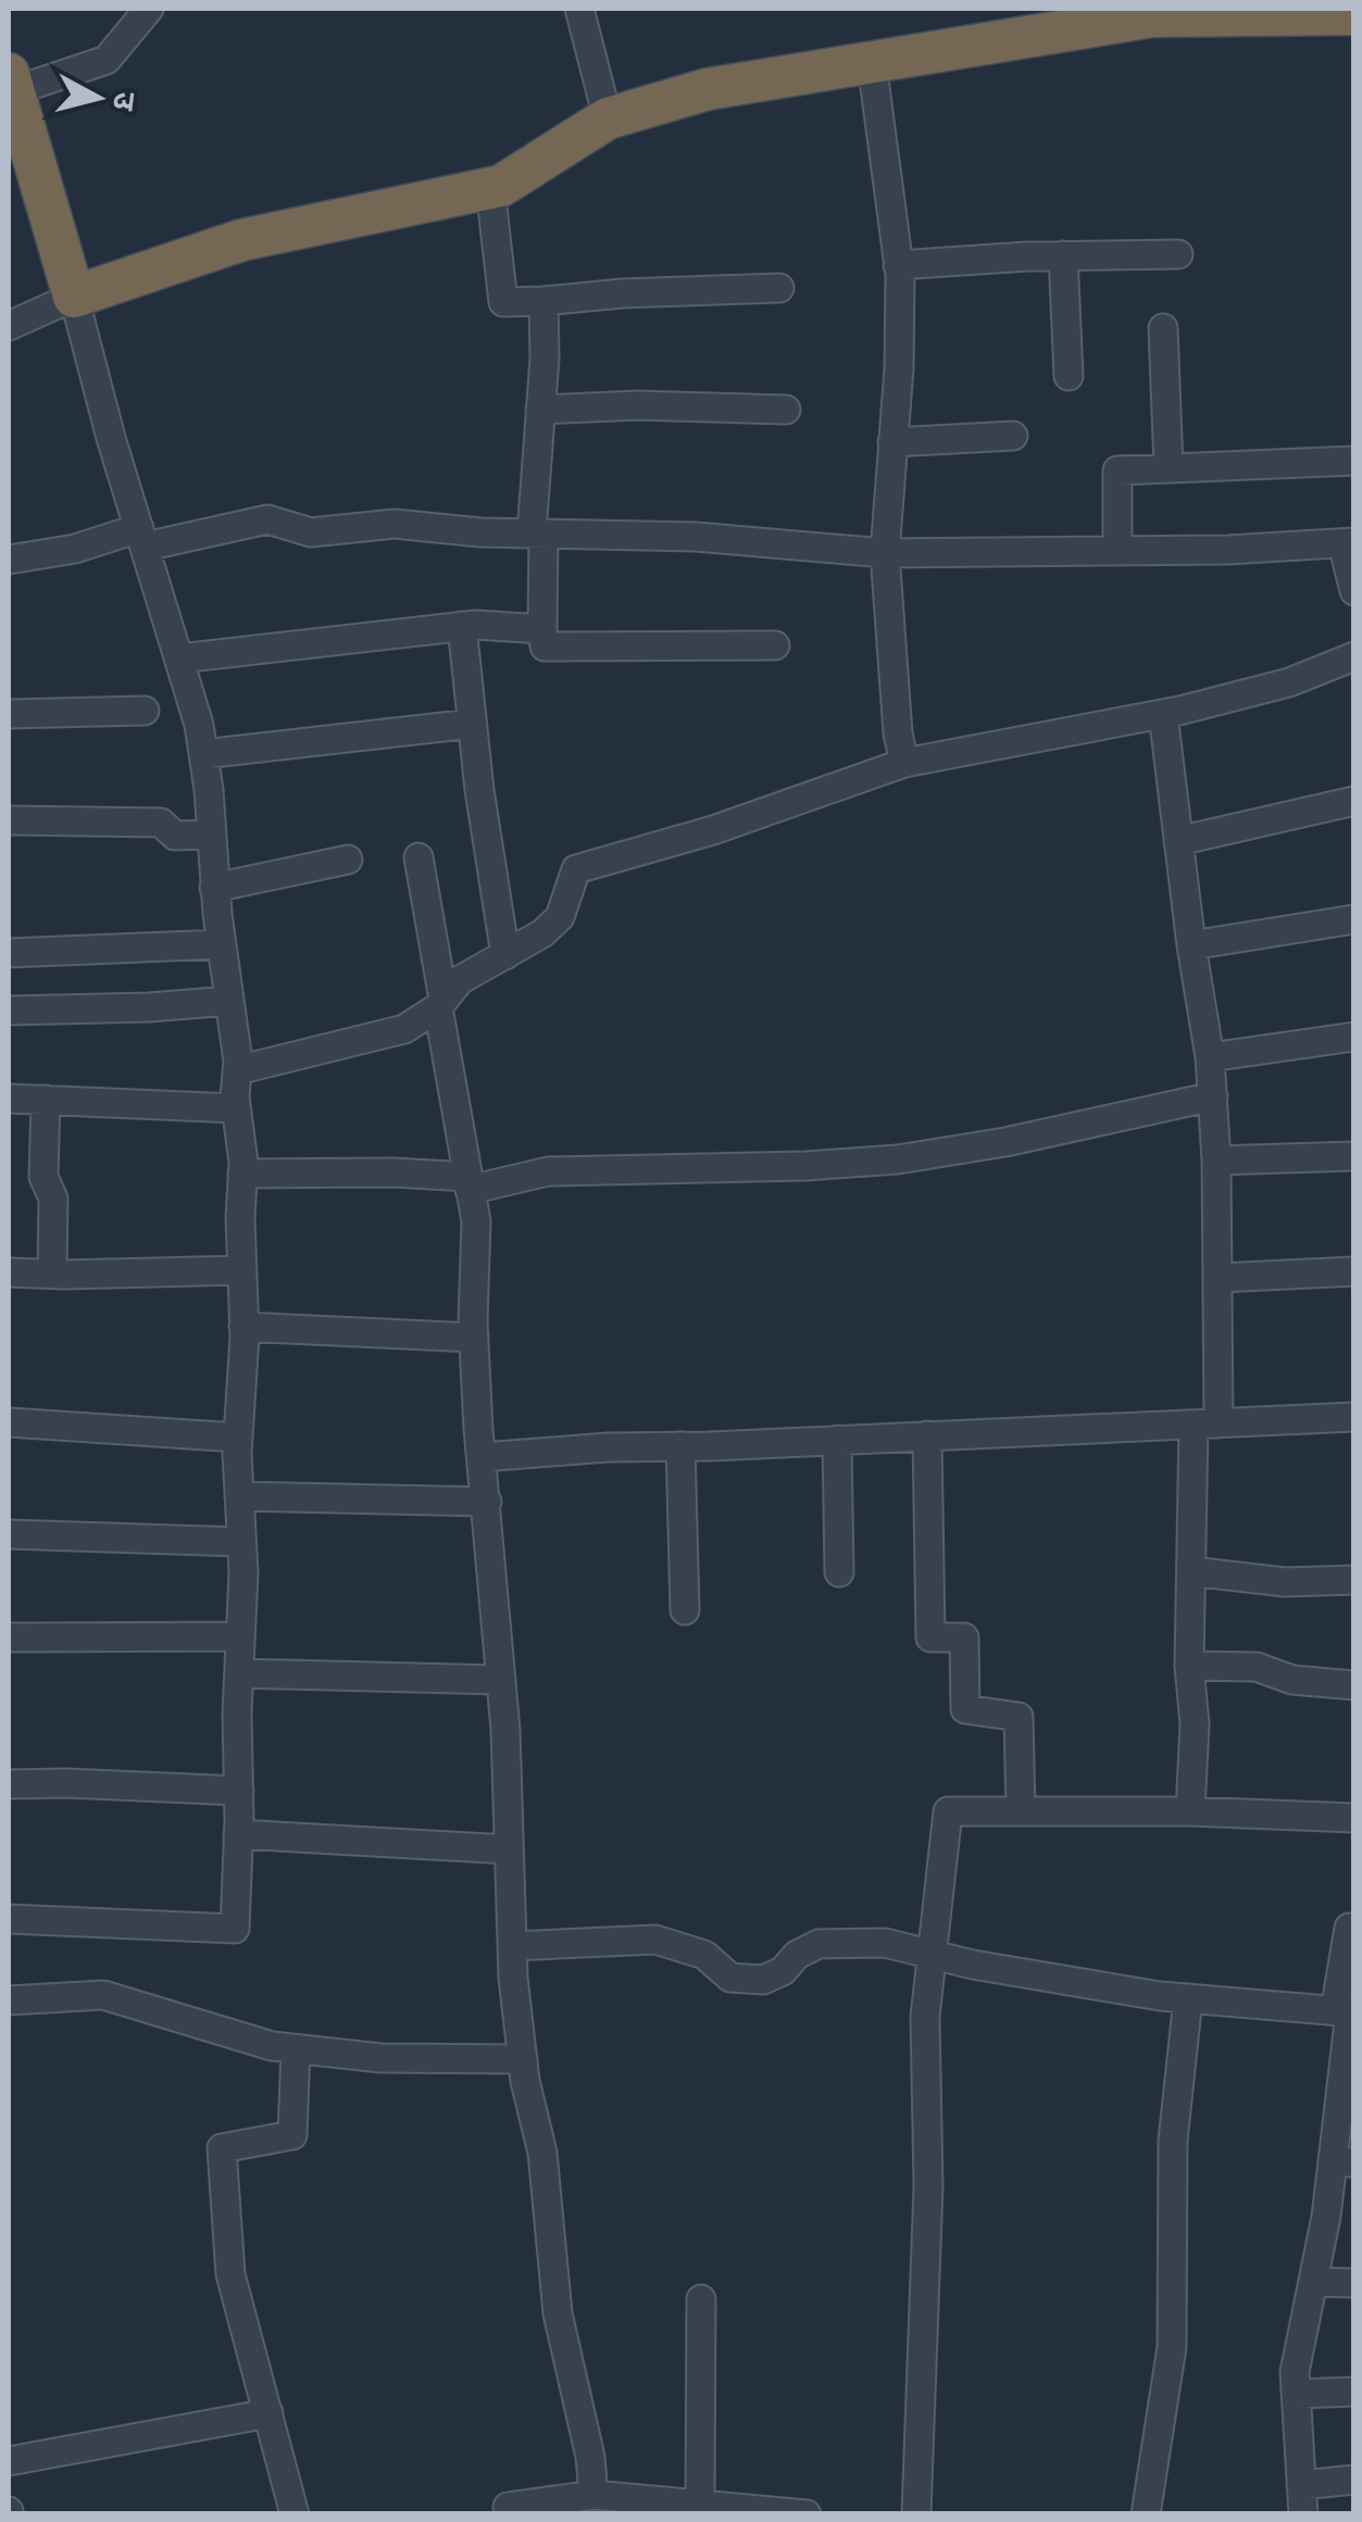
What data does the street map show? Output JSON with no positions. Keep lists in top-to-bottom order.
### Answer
{
  "north": "right"
}
